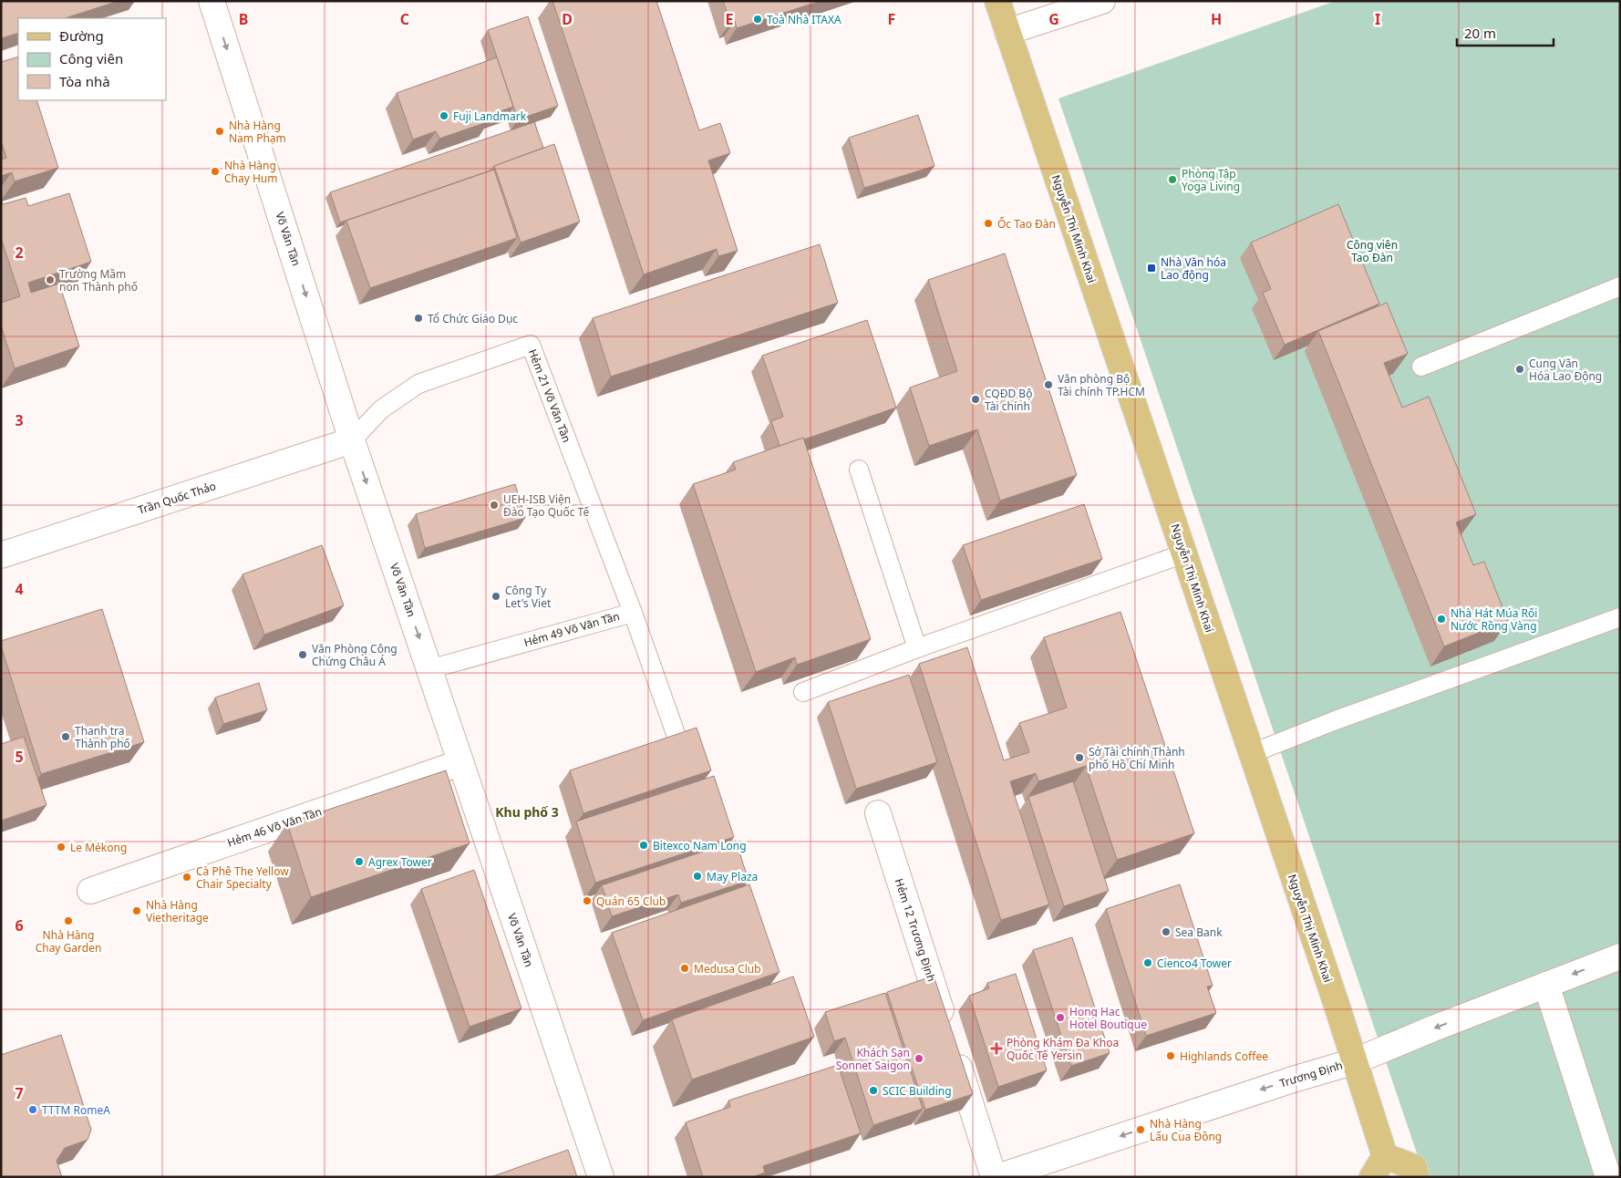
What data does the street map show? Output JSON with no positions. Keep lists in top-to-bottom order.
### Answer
{
  "streets": {
    "main road": ["Nguyễn Thị Minh Khai"],
    "street": [
      "Võ Văn Tần",
      "Trần Quốc Thảo",
      "Hẻm 46 Võ Văn Tần",
      "Hẻm 12 Trương Ðịnh",
      "Trương Định"
    ],
    "lane": ["Hẻm 21 Võ Văn Tần", "Hẻm 49 Võ Văn Tần"]
  },
  "crossings": [
    ["Nguyễn Thị Minh Khai", "Trương Định"],
    ["Võ Văn Tần", "Hẻm 21 Võ Văn Tần"],
    ["Võ Văn Tần", "Trần Quốc Thảo"],
    ["Võ Văn Tần", "Hẻm 49 Võ Văn Tần"],
    ["Võ Văn Tần", "Hẻm 46 Võ Văn Tần"],
    ["Hẻm 21 Võ Văn Tần", "Trần Quốc Thảo"],
    ["Hẻm 21 Võ Văn Tần", "Hẻm 49 Võ Văn Tần"]
  ],
  "one_way": ["Võ Văn Tần", "Trương Định"],
  "districts": ["Khu phố 3"],
  "parks": ["Công viên Tao Đàn"],
  "places": {
    "other": [
      "Toà Nhà ITAXA",
      "Fuji Landmark",
      "Nhà Hàng Nam Phạm",
      "Nhà Hàng Chay Hum",
      "Phòng Tập Yoga Living",
      "Ốc Tao Đàn",
      "Trường Mầm non Thành phố",
      "Tổ Chức Giáo Dục",
      "Cung Văn Hóa Lao Động",
      "Văn phòng Bộ Tài chính TP.HCM",
      "CQĐD Bộ Tài chính",
      "UEH-ISB Viện Đào Tạo Quốc Tế",
      "Công Ty Let's Viet",
      "Nhà Hát Múa Rối Nước Rồng Vàng",
      "Văn Phòng Công Chứng Châu Á",
      "Thanh tra Thành phố",
      "Sở Tài chính Thành phố Hồ Chí Minh",
      "Bitexco Nam Long",
      "Le Mékong",
      "Agrex Tower",
      "May Plaza",
      "Cà Phê The Yellow Chair Specialty",
      "Quán 65 Club",
      "Nhà Hàng Vietheritage",
      "Nhà Hàng Chay Garden",
      "Sea Bank",
      "Cienco4 Tower",
      "Medusa Club",
      "Hong Hac Hotel Boutique",
      "Highlands Coffee",
      "Khách Sạn Sonnet Saigon",
      "SCIC Building",
      "TTTM RomeA",
      "Nhà Hàng Lẩu Cua Đồng"
    ],
    "transit": ["Nhà Văn hóa Lao động"],
    "health": ["Phòng Khám Đa Khoa Quốc Tế Yersin"]
  },
  "legend": ["Đường", "Công viên", "Tòa nhà"],
  "scale_bar": "20 m",
  "grid": {
    "columns": [
      "B",
      "C",
      "D",
      "E",
      "F",
      "G",
      "H",
      "I"
    ],
    "rows": [
      "2",
      "3",
      "4",
      "5",
      "6",
      "7"
    ]
  }
}
